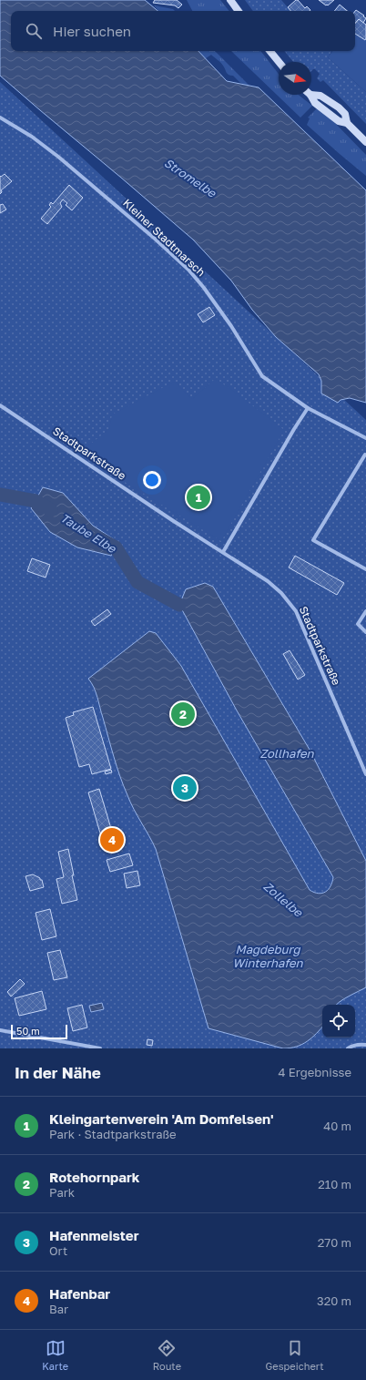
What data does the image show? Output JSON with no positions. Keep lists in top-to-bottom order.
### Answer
{
  "streets": {
    "street": ["Kleiner Stadtmarsch", "Stadtparkstraße"]
  },
  "water": [
    "Stromelbe",
    "Taube Elbe",
    "Zollhafen",
    "Zollelbe",
    "Magdeburg Winterhafen"
  ],
  "scale_bar": "50 m",
  "north": "right",
  "page": {
    "search": "Hier suchen",
    "pins": [
      "1",
      "2",
      "3",
      "4"
    ],
    "scale": "50 m",
    "heading": ["In der Nähe", "4 Ergebnisse"],
    "list": [
      {
        "mark": "1",
        "name": "Kleingartenverein 'Am Domfelsen'",
        "note": "Park · Stadtparkstraße",
        "value": "40 m"
      },
      {
        "mark": "2",
        "name": "Rotehornpark",
        "note": "Park",
        "value": "210 m"
      },
      {
        "mark": "3",
        "name": "Hafenmeister",
        "note": "Ort",
        "value": "270 m"
      },
      {
        "mark": "4",
        "name": "Hafenbar",
        "note": "Bar",
        "value": "320 m"
      }
    ],
    "nav": ["Karte", "Route", "Gespeichert"]
  }
}
